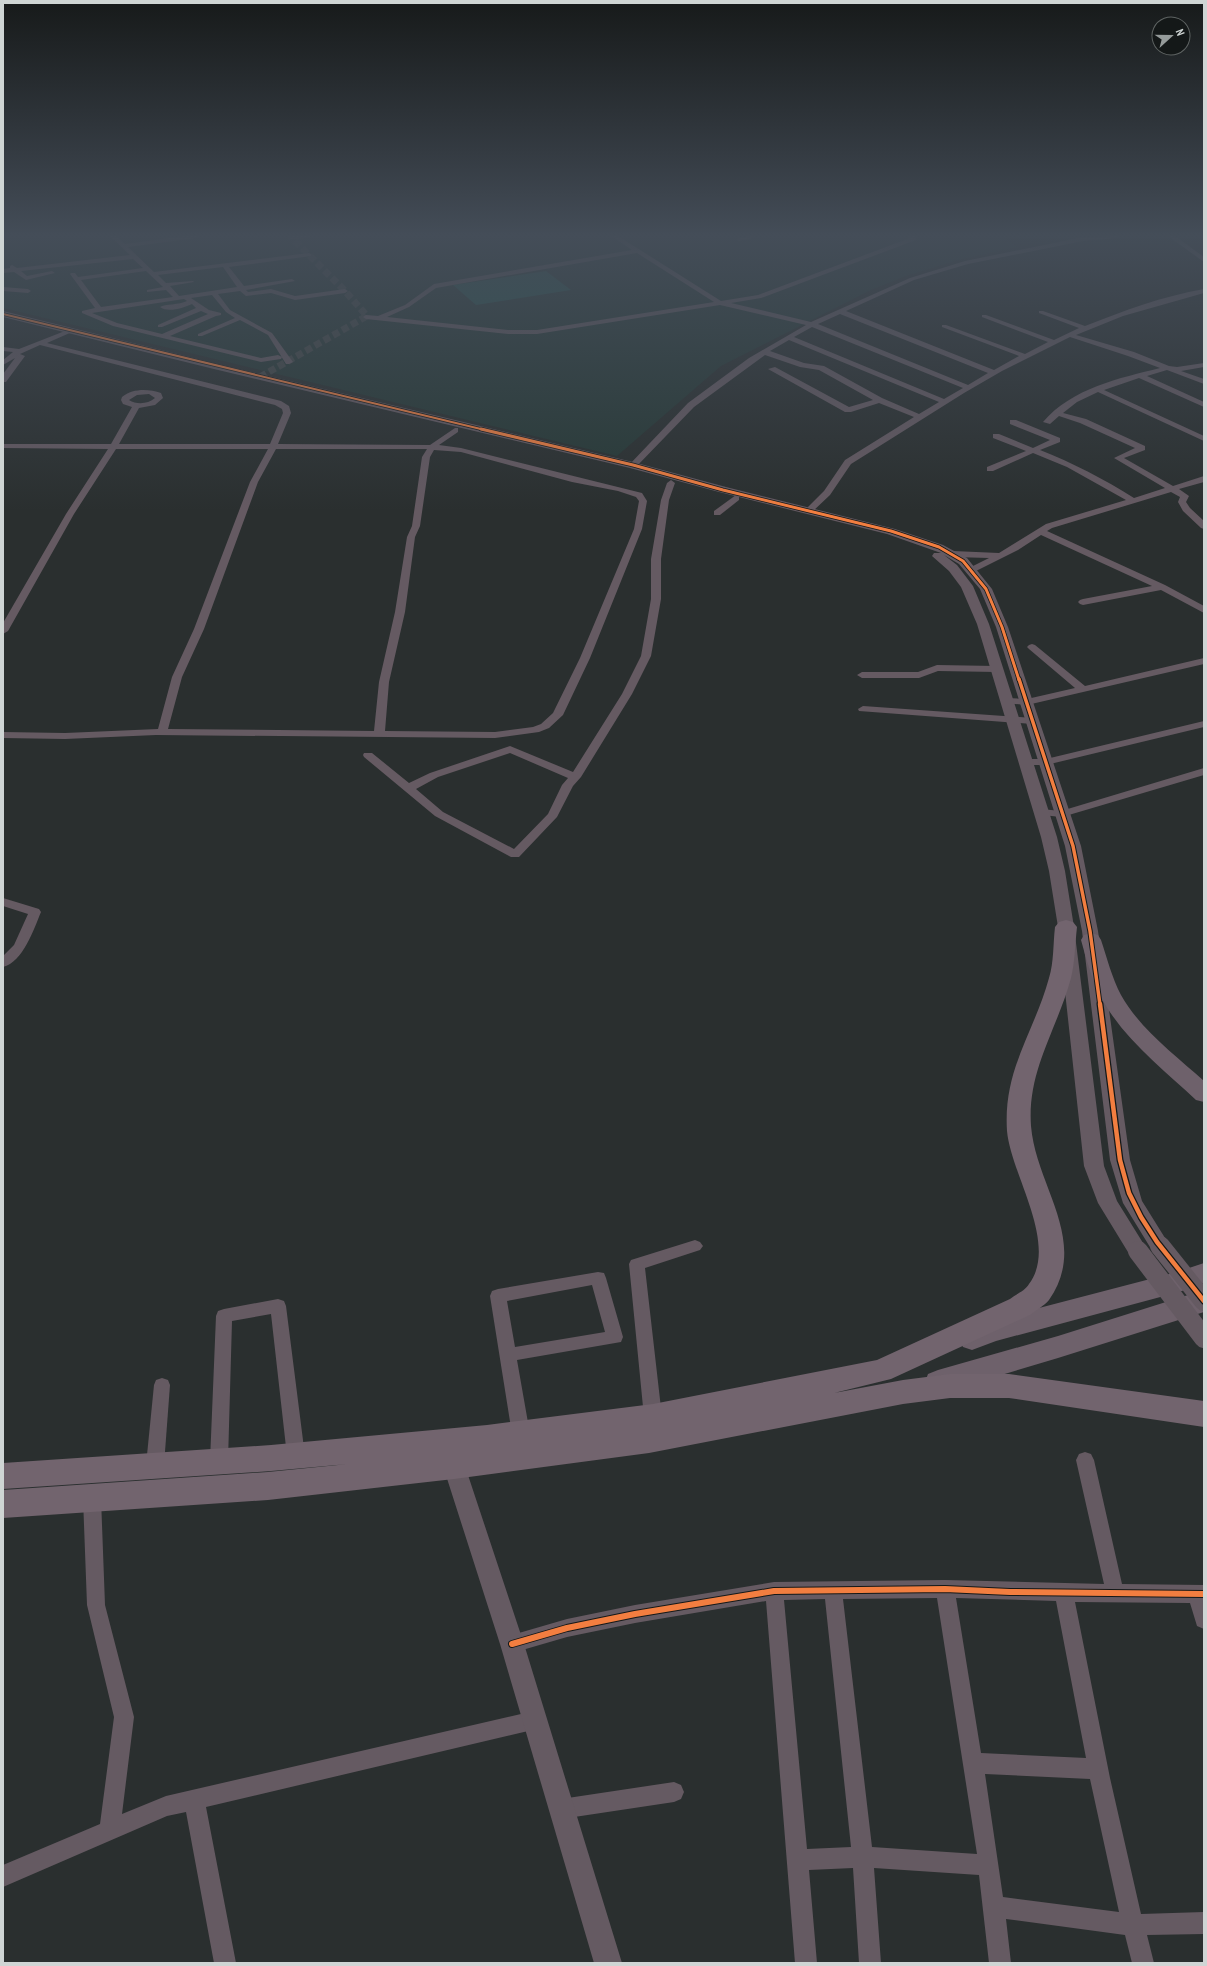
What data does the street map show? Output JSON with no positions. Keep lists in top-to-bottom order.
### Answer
{
  "north": "right"
}
